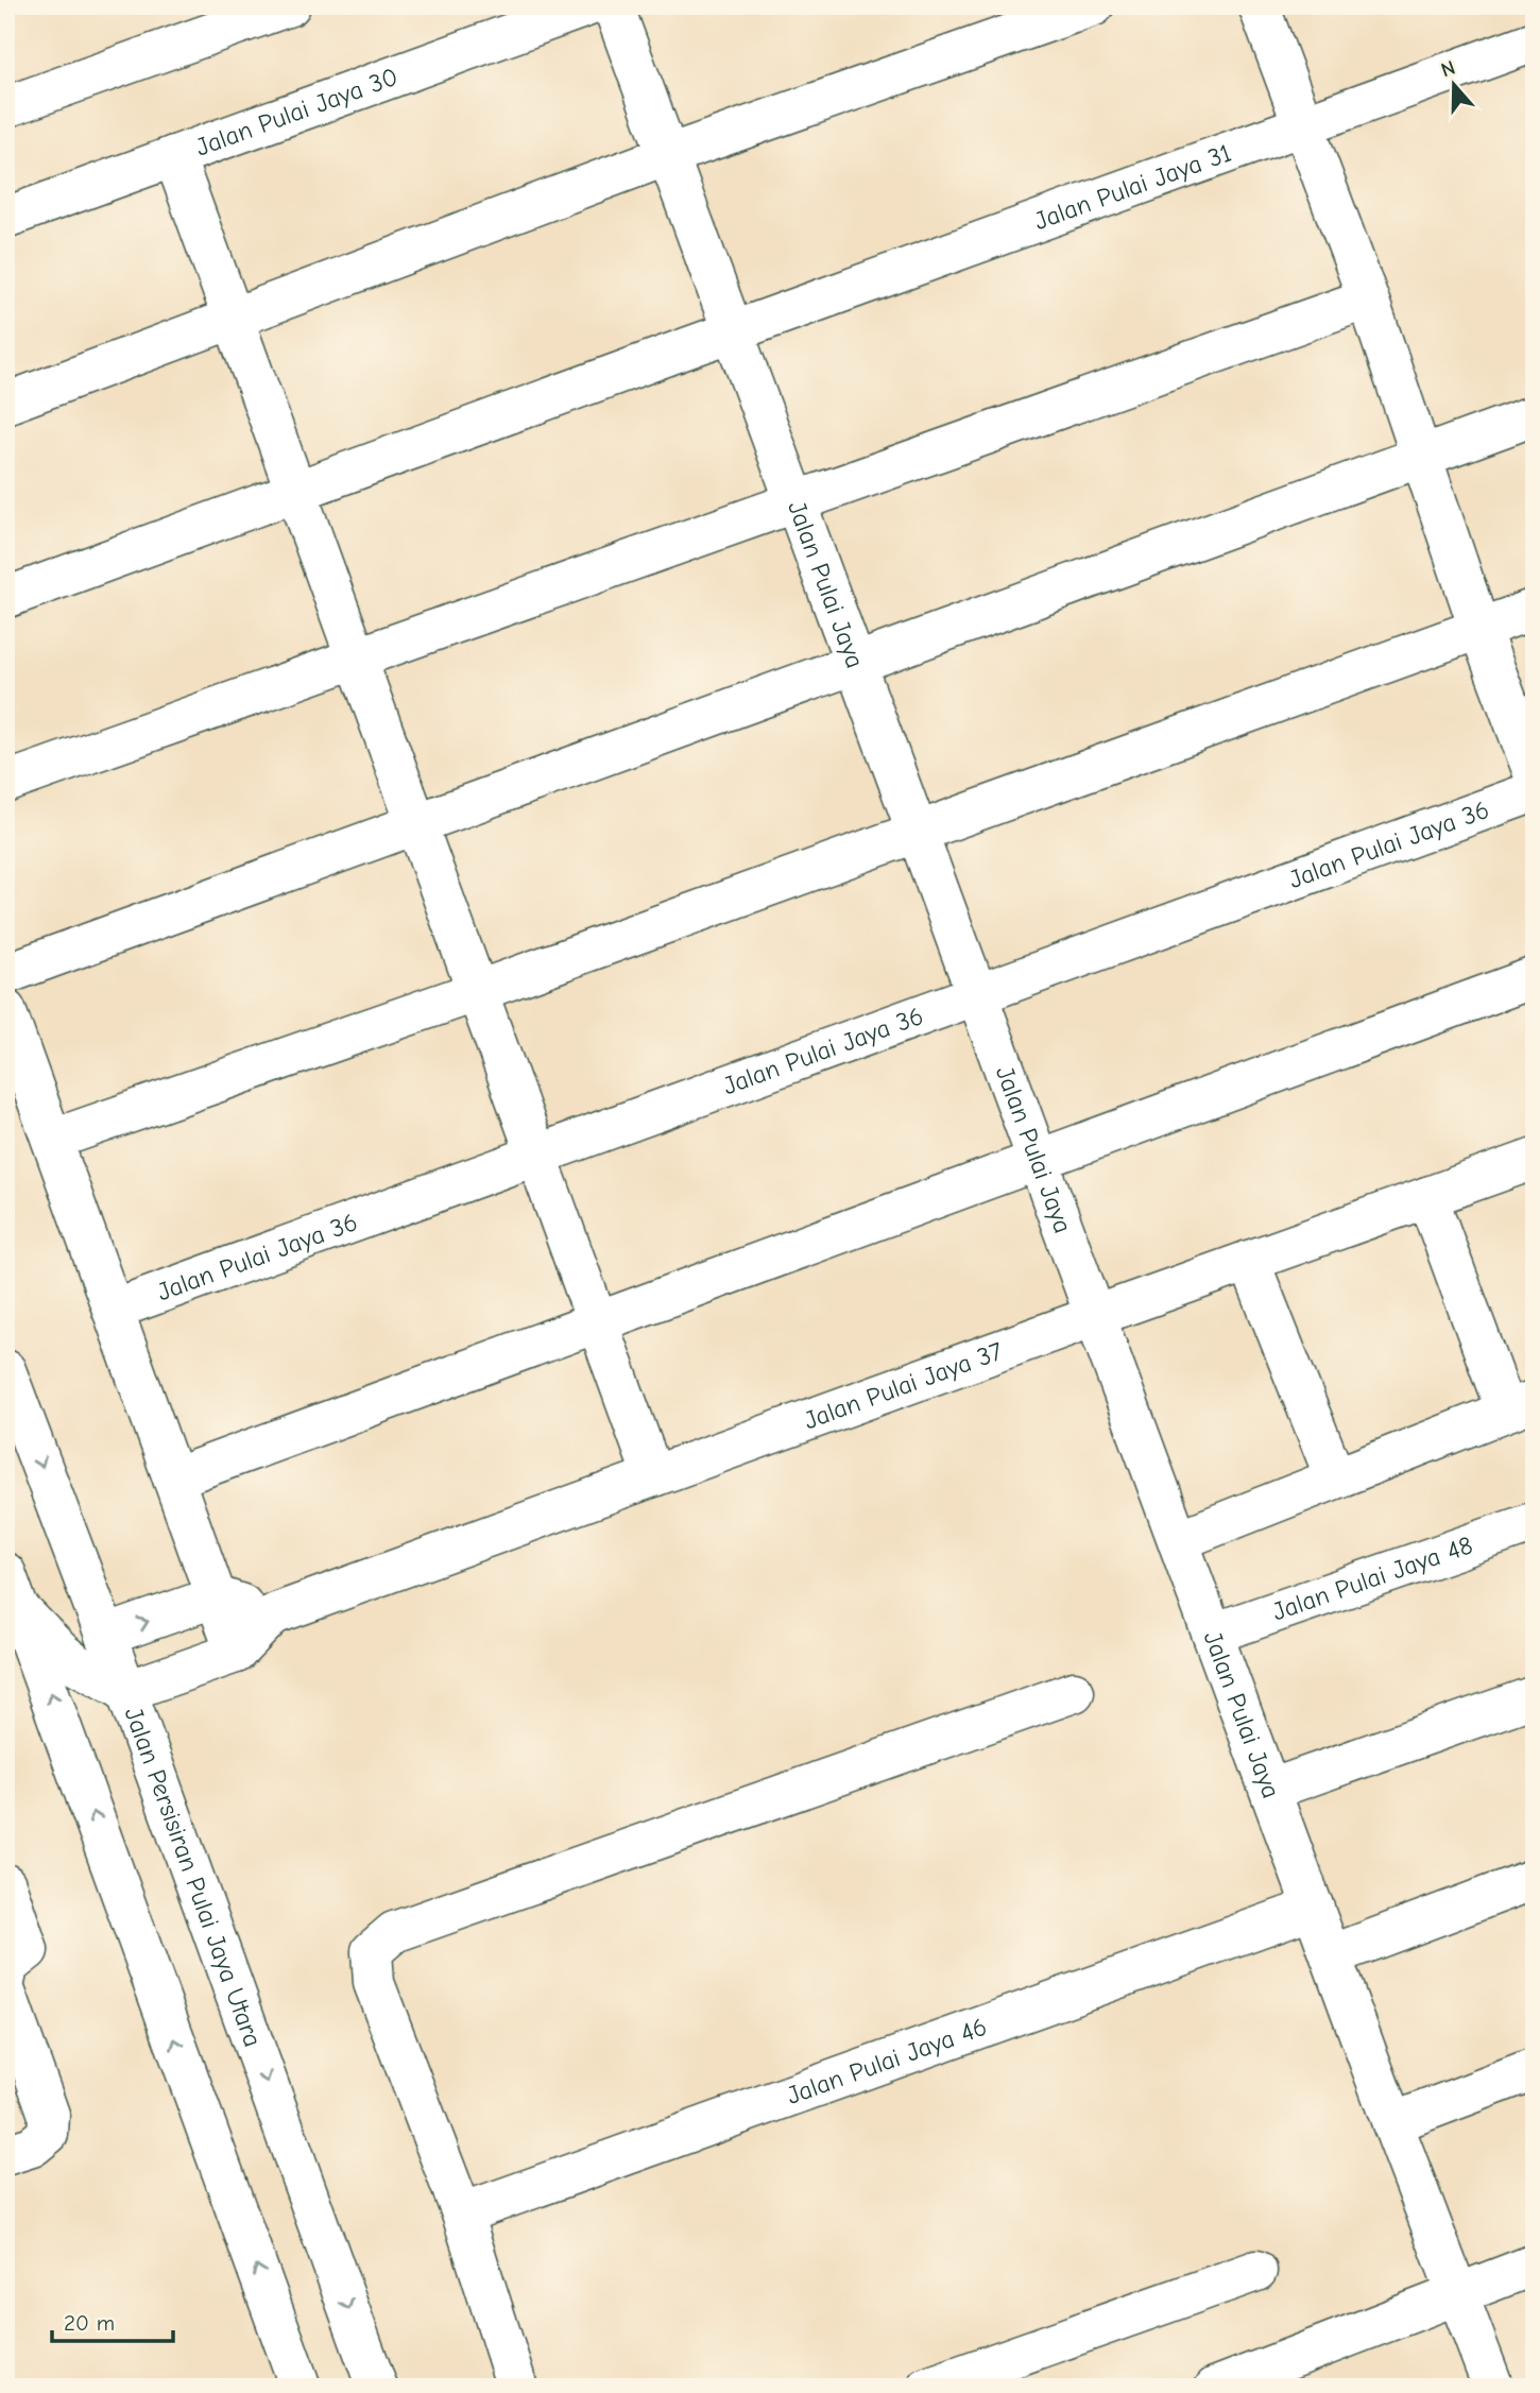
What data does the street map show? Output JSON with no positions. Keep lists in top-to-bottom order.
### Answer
{
  "streets": {
    "street": [
      "Jalan Pulai Jaya 30",
      "Jalan Pulai Jaya 31",
      "Jalan Pulai Jaya",
      "Jalan Pulai Jaya 36",
      "Jalan Pulai Jaya 37",
      "Jalan Pulai Jaya 48",
      "Jalan Persisiran Pulai Jaya Utara",
      "Jalan Pulai Jaya 46"
    ]
  },
  "crossings": [
    ["Jalan Pulai Jaya 31", "Jalan Pulai Jaya"],
    ["Jalan Pulai Jaya", "Jalan Pulai Jaya 36"],
    ["Jalan Pulai Jaya", "Jalan Pulai Jaya 37"],
    ["Jalan Pulai Jaya", "Jalan Pulai Jaya 48"],
    ["Jalan Pulai Jaya", "Jalan Pulai Jaya 46"]
  ],
  "scale_bar": "20 m",
  "north": "top"
}
